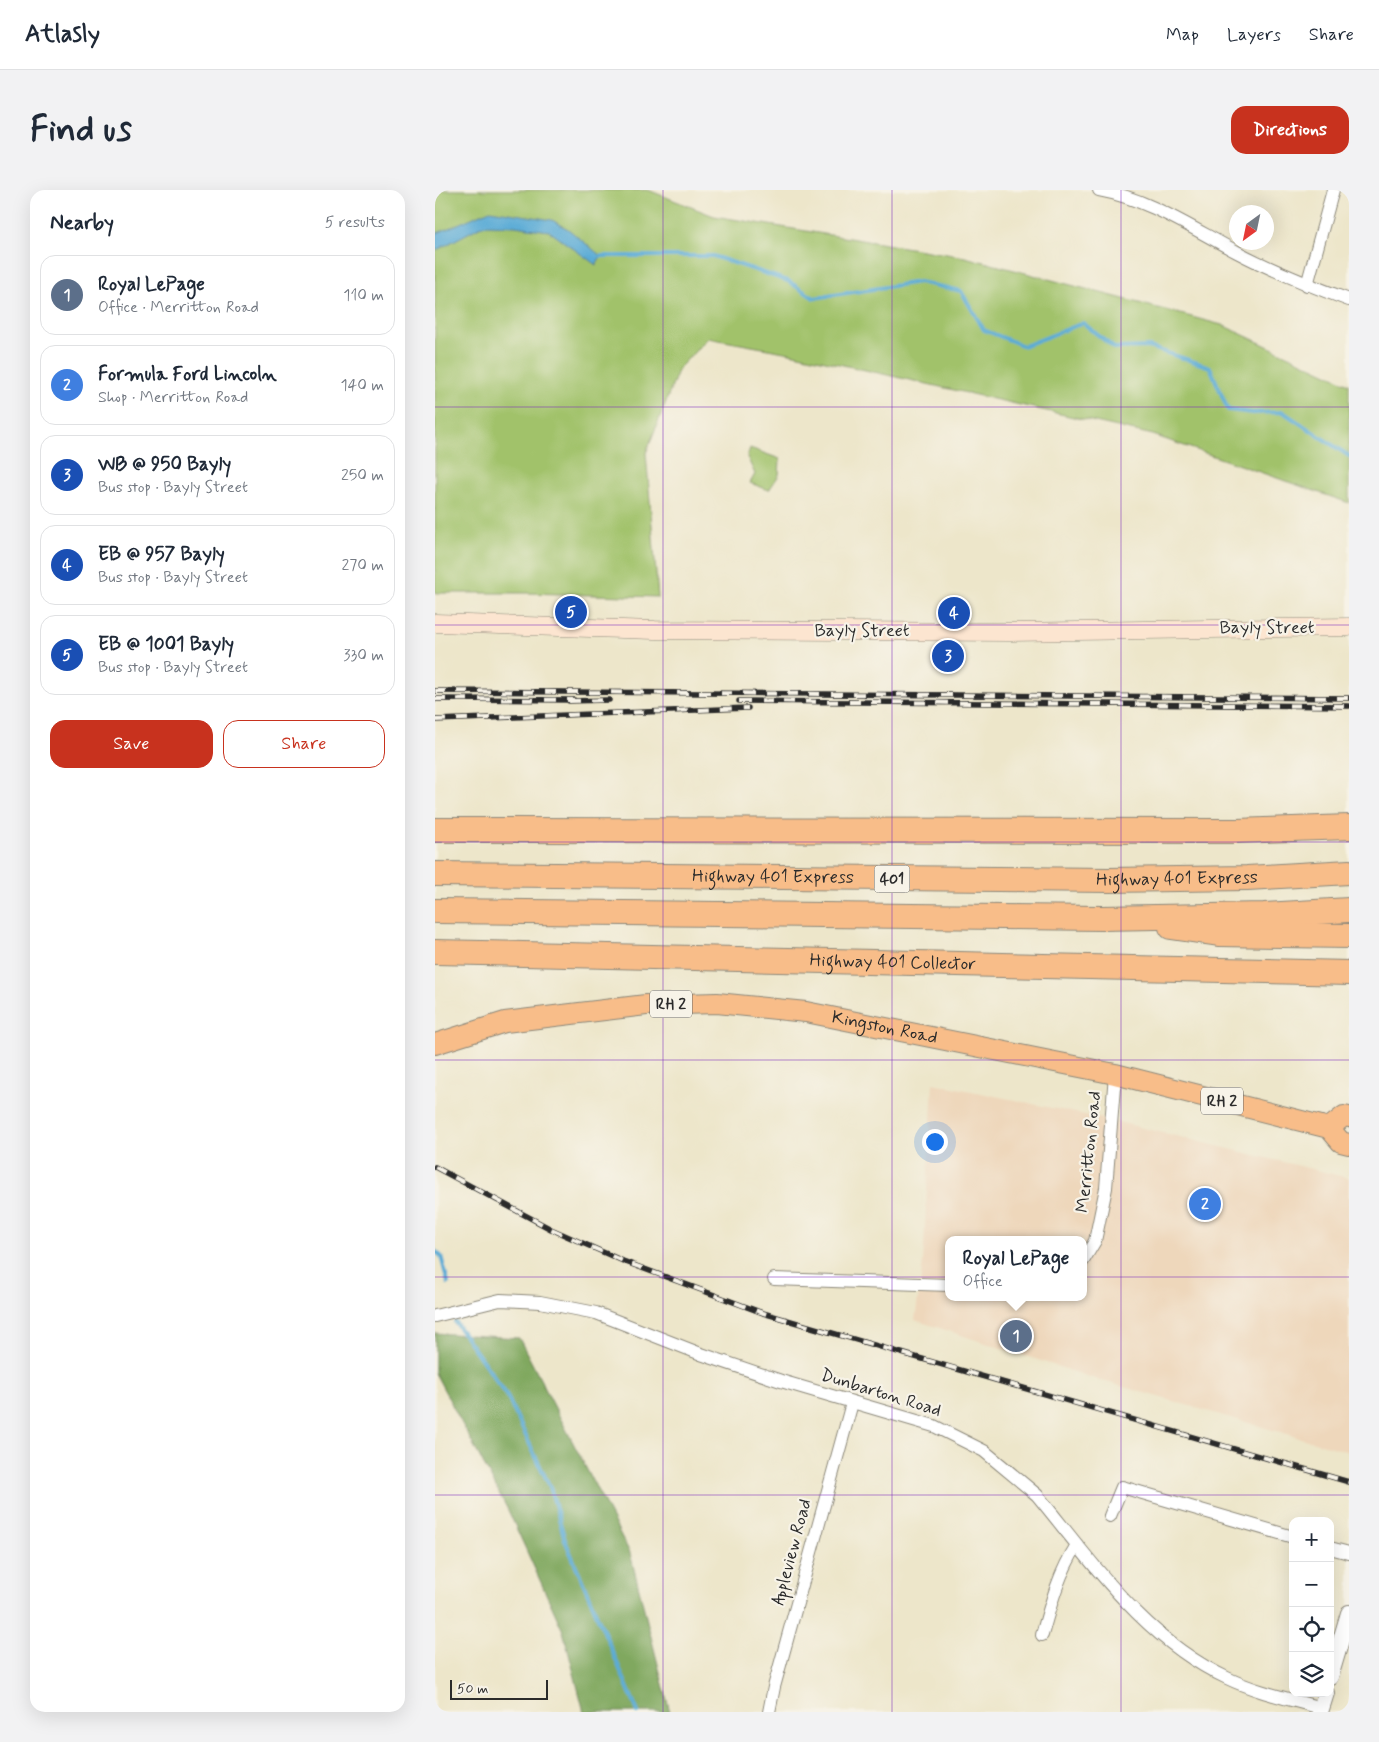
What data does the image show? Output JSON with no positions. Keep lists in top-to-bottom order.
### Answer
{
  "streets": {
    "highway": ["Highway 401 Express", "401", "Highway 401 Collector"],
    "main road": ["Bayly Street", "RH 2", "Kingston Road"],
    "street": ["Merritton Road", "Dunbarton Road", "Appleview Road"]
  },
  "crossings": [
    ["Kingston Road", "Merritton Road"],
    ["Dunbarton Road", "Appleview Road"]
  ],
  "scale_bar": "50 m",
  "north": "bottom left",
  "page": {
    "header": "Atlasly",
    "nav": ["Map", "Layers", "Share"],
    "buttons": [
      "Directions",
      ["Save", "Share"]
    ],
    "title": "Find us",
    "heading": ["Nearby", "5 results"],
    "list": [
      {
        "mark": "1",
        "name": "Royal LePage",
        "note": "Office · Merritton Road",
        "value": "110 m"
      },
      {
        "mark": "2",
        "name": "Formula Ford Lincoln",
        "note": "Shop · Merritton Road",
        "value": "140 m"
      },
      {
        "mark": "3",
        "name": "WB @ 950 Bayly",
        "note": "Bus stop · Bayly Street",
        "value": "250 m"
      },
      {
        "mark": "4",
        "name": "EB @ 957 Bayly",
        "note": "Bus stop · Bayly Street",
        "value": "270 m"
      },
      {
        "mark": "5",
        "name": "EB @ 1001 Bayly",
        "note": "Bus stop · Bayly Street",
        "value": "330 m"
      }
    ],
    "pins": [
      "5",
      "4",
      "3",
      "2",
      "1"
    ],
    "popup": ["Royal LePage", "Office"],
    "map_buttons": ["+", "−"],
    "scale": "50 m"
  }
}
